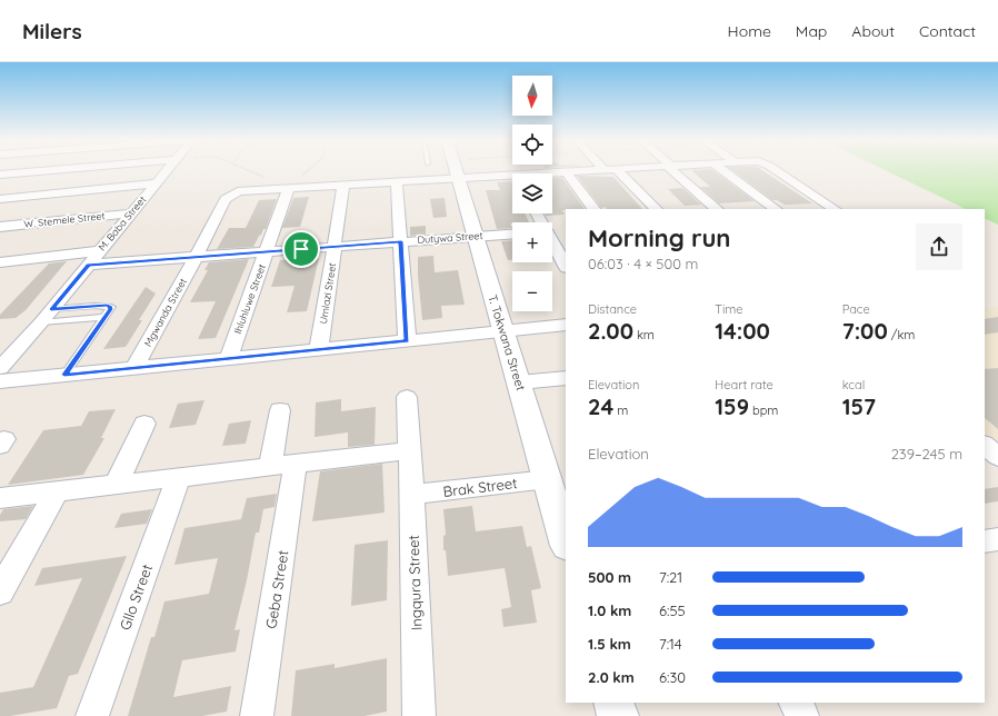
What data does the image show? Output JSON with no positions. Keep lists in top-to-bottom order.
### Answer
{
  "streets": {
    "street": [
      "W. Stemele Street",
      "M. Baba Street",
      "Dutywa Street",
      "Umlazi Street",
      "Ihluhluwe Street",
      "Mgwanda Street",
      "T. Tokwana Street",
      "Brak Street",
      "Ingqura Street",
      "Geba Street",
      "Gllo Street"
    ]
  },
  "crossings": [
    ["W. Stemele Street", "M. Baba Street"],
    ["M. Baba Street", "Dutywa Street"],
    ["Dutywa Street", "Umlazi Street"],
    ["Dutywa Street", "Ihluhluwe Street"],
    ["Dutywa Street", "Mgwanda Street"],
    ["Dutywa Street", "T. Tokwana Street"],
    ["Ihluhluwe Street", "Mgwanda Street"],
    ["T. Tokwana Street", "Brak Street"],
    ["Brak Street", "Ingqura Street"]
  ],
  "north": "bottom",
  "page": {
    "header": "Milers",
    "nav": [
      "Home",
      "Map",
      "About",
      "Contact"
    ],
    "map_buttons": ["+", "−"],
    "heading": ["Morning run", "06:03 · 4 × 500 m"],
    "stats": [
      ["Distance", "2.00 km"],
      ["Time", "14:00"],
      ["Pace", "7:00 /km"],
      ["Elevation", "24 m"],
      ["Heart rate", "159 bpm"],
      ["kcal", "157"]
    ],
    "chart": ["Elevation", "239–245 m"],
    "list": [
      {
        "name": "500 m",
        "note": "7:21"
      },
      {
        "name": "1.0 km",
        "note": "6:55"
      },
      {
        "name": "1.5 km",
        "note": "7:14"
      },
      {
        "name": "2.0 km",
        "note": "6:30"
      }
    ]
  }
}
